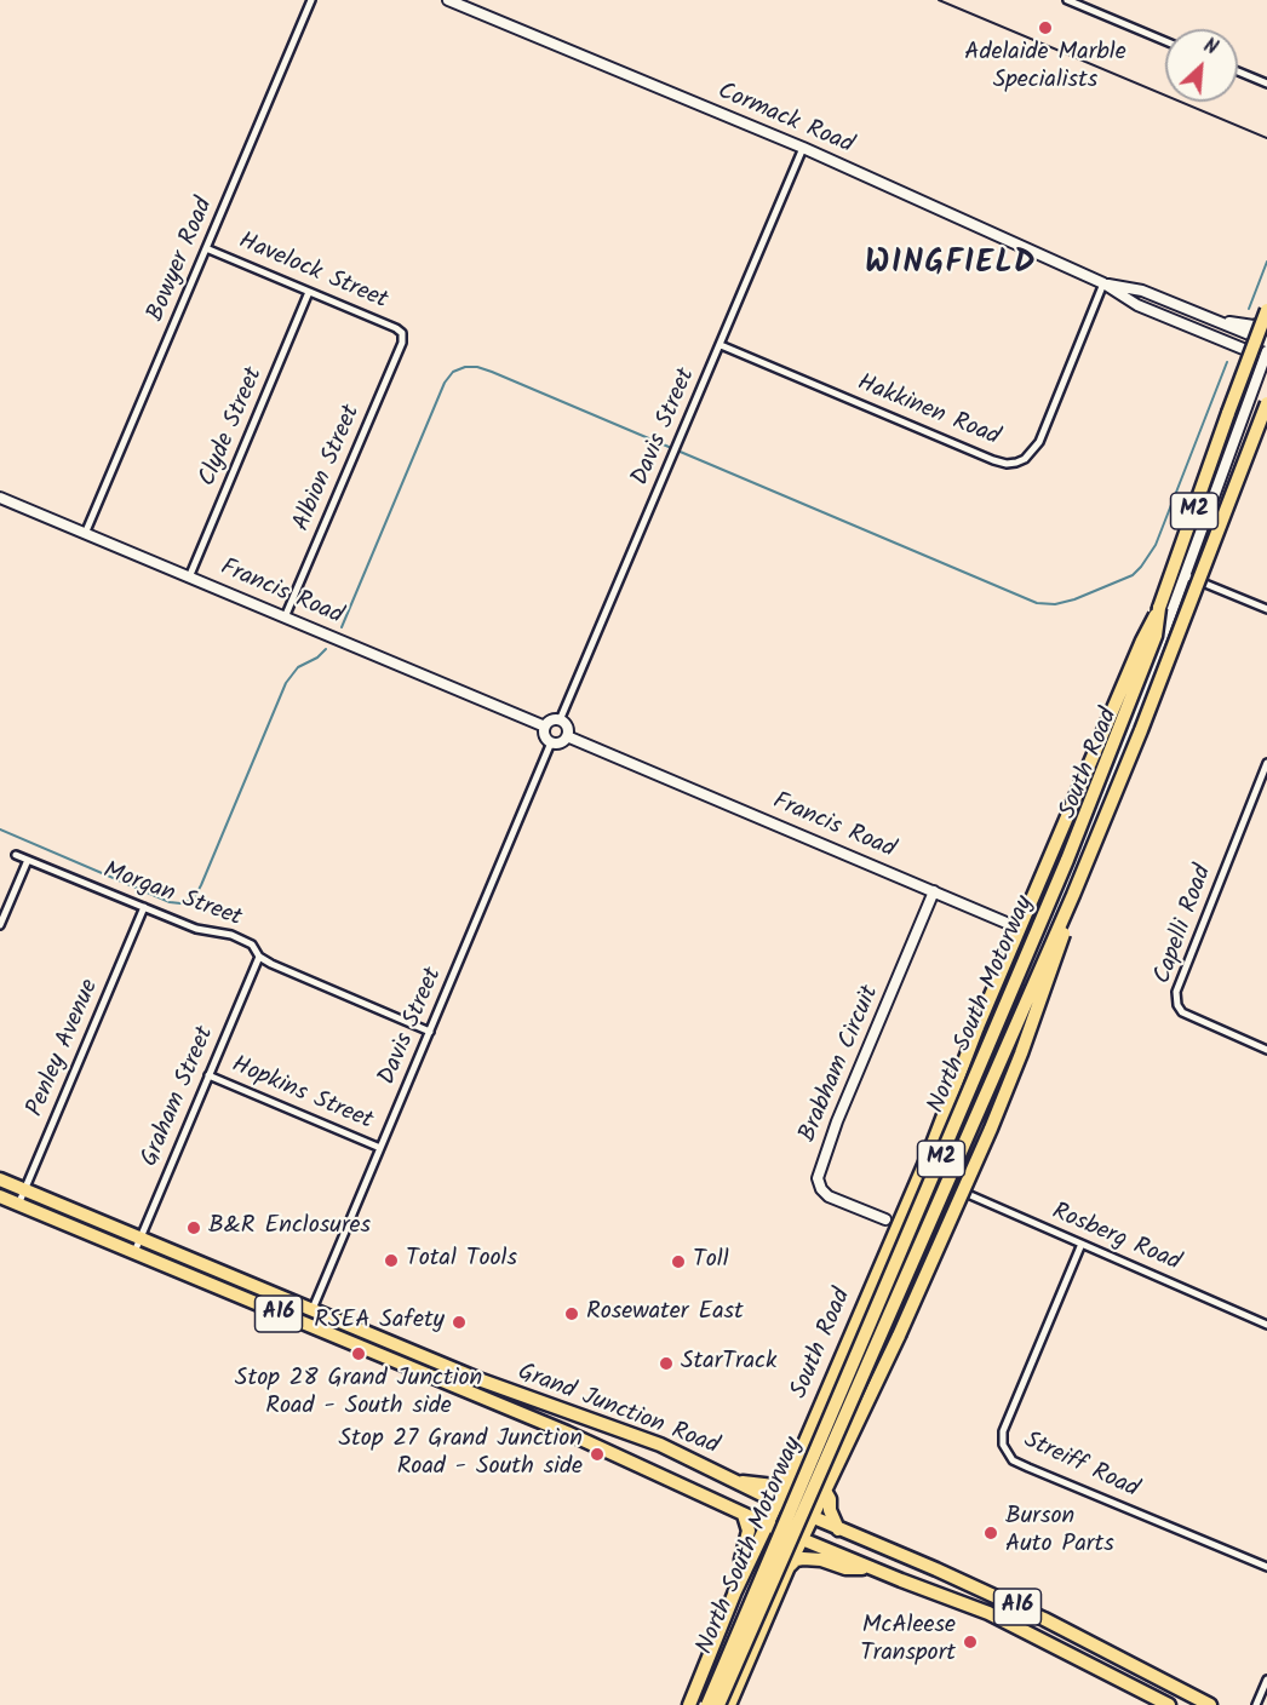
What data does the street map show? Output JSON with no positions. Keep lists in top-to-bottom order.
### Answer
{
  "streets": {
    "highway": [
      "M2",
      "South Road",
      "North South Motorway",
      "A16",
      "Grand Junction Road"
    ],
    "street": [
      "Cormack Road",
      "Bowyer Road",
      "Havelock Street",
      "Hakkinen Road",
      "Clyde Street",
      "Davis Street",
      "Albion Street",
      "Francis Road",
      "Morgan Street",
      "Capelli Road",
      "Penley Avenue",
      "Brabham Circuit",
      "Hopkins Street",
      "Graham Street",
      "Rosberg Road",
      "Streiff Road"
    ]
  },
  "crossings": [
    ["Cormack Road", "Hakkinen Road"],
    ["Cormack Road", "Davis Street"],
    ["Cormack Road", "South Road"],
    ["Bowyer Road", "Havelock Street"],
    ["Bowyer Road", "Francis Road"],
    ["Havelock Street", "Clyde Street"],
    ["Havelock Street", "Albion Street"],
    ["Hakkinen Road", "Davis Street"],
    ["Clyde Street", "Francis Road"],
    ["Davis Street", "Francis Road"],
    ["Davis Street", "Morgan Street"],
    ["Davis Street", "Hopkins Street"],
    ["Davis Street", "Grand Junction Road"],
    ["Albion Street", "Francis Road"],
    ["Francis Road", "South Road"],
    ["Francis Road", "Brabham Circuit"],
    ["South Road", "North South Motorway"],
    ["South Road", "Rosberg Road"],
    ["South Road", "Grand Junction Road"],
    ["Morgan Street", "Penley Avenue"],
    ["Morgan Street", "Graham Street"],
    ["Penley Avenue", "Grand Junction Road"],
    ["Hopkins Street", "Graham Street"],
    ["Graham Street", "Grand Junction Road"],
    ["Rosberg Road", "Streiff Road"]
  ],
  "districts": ["WINGFIELD"],
  "places": [
    "Adelaide Marble Specialists",
    "B&R Enclosures",
    "Total Tools",
    "Toll",
    "Rosewater East",
    "RSEA Safety",
    "Stop 28 Grand Junction Road - South side",
    "StarTrack",
    "Stop 27 Grand Junction Road - South side",
    "Burson Auto Parts",
    "McAleese Transport"
  ],
  "north": "top right"
}
